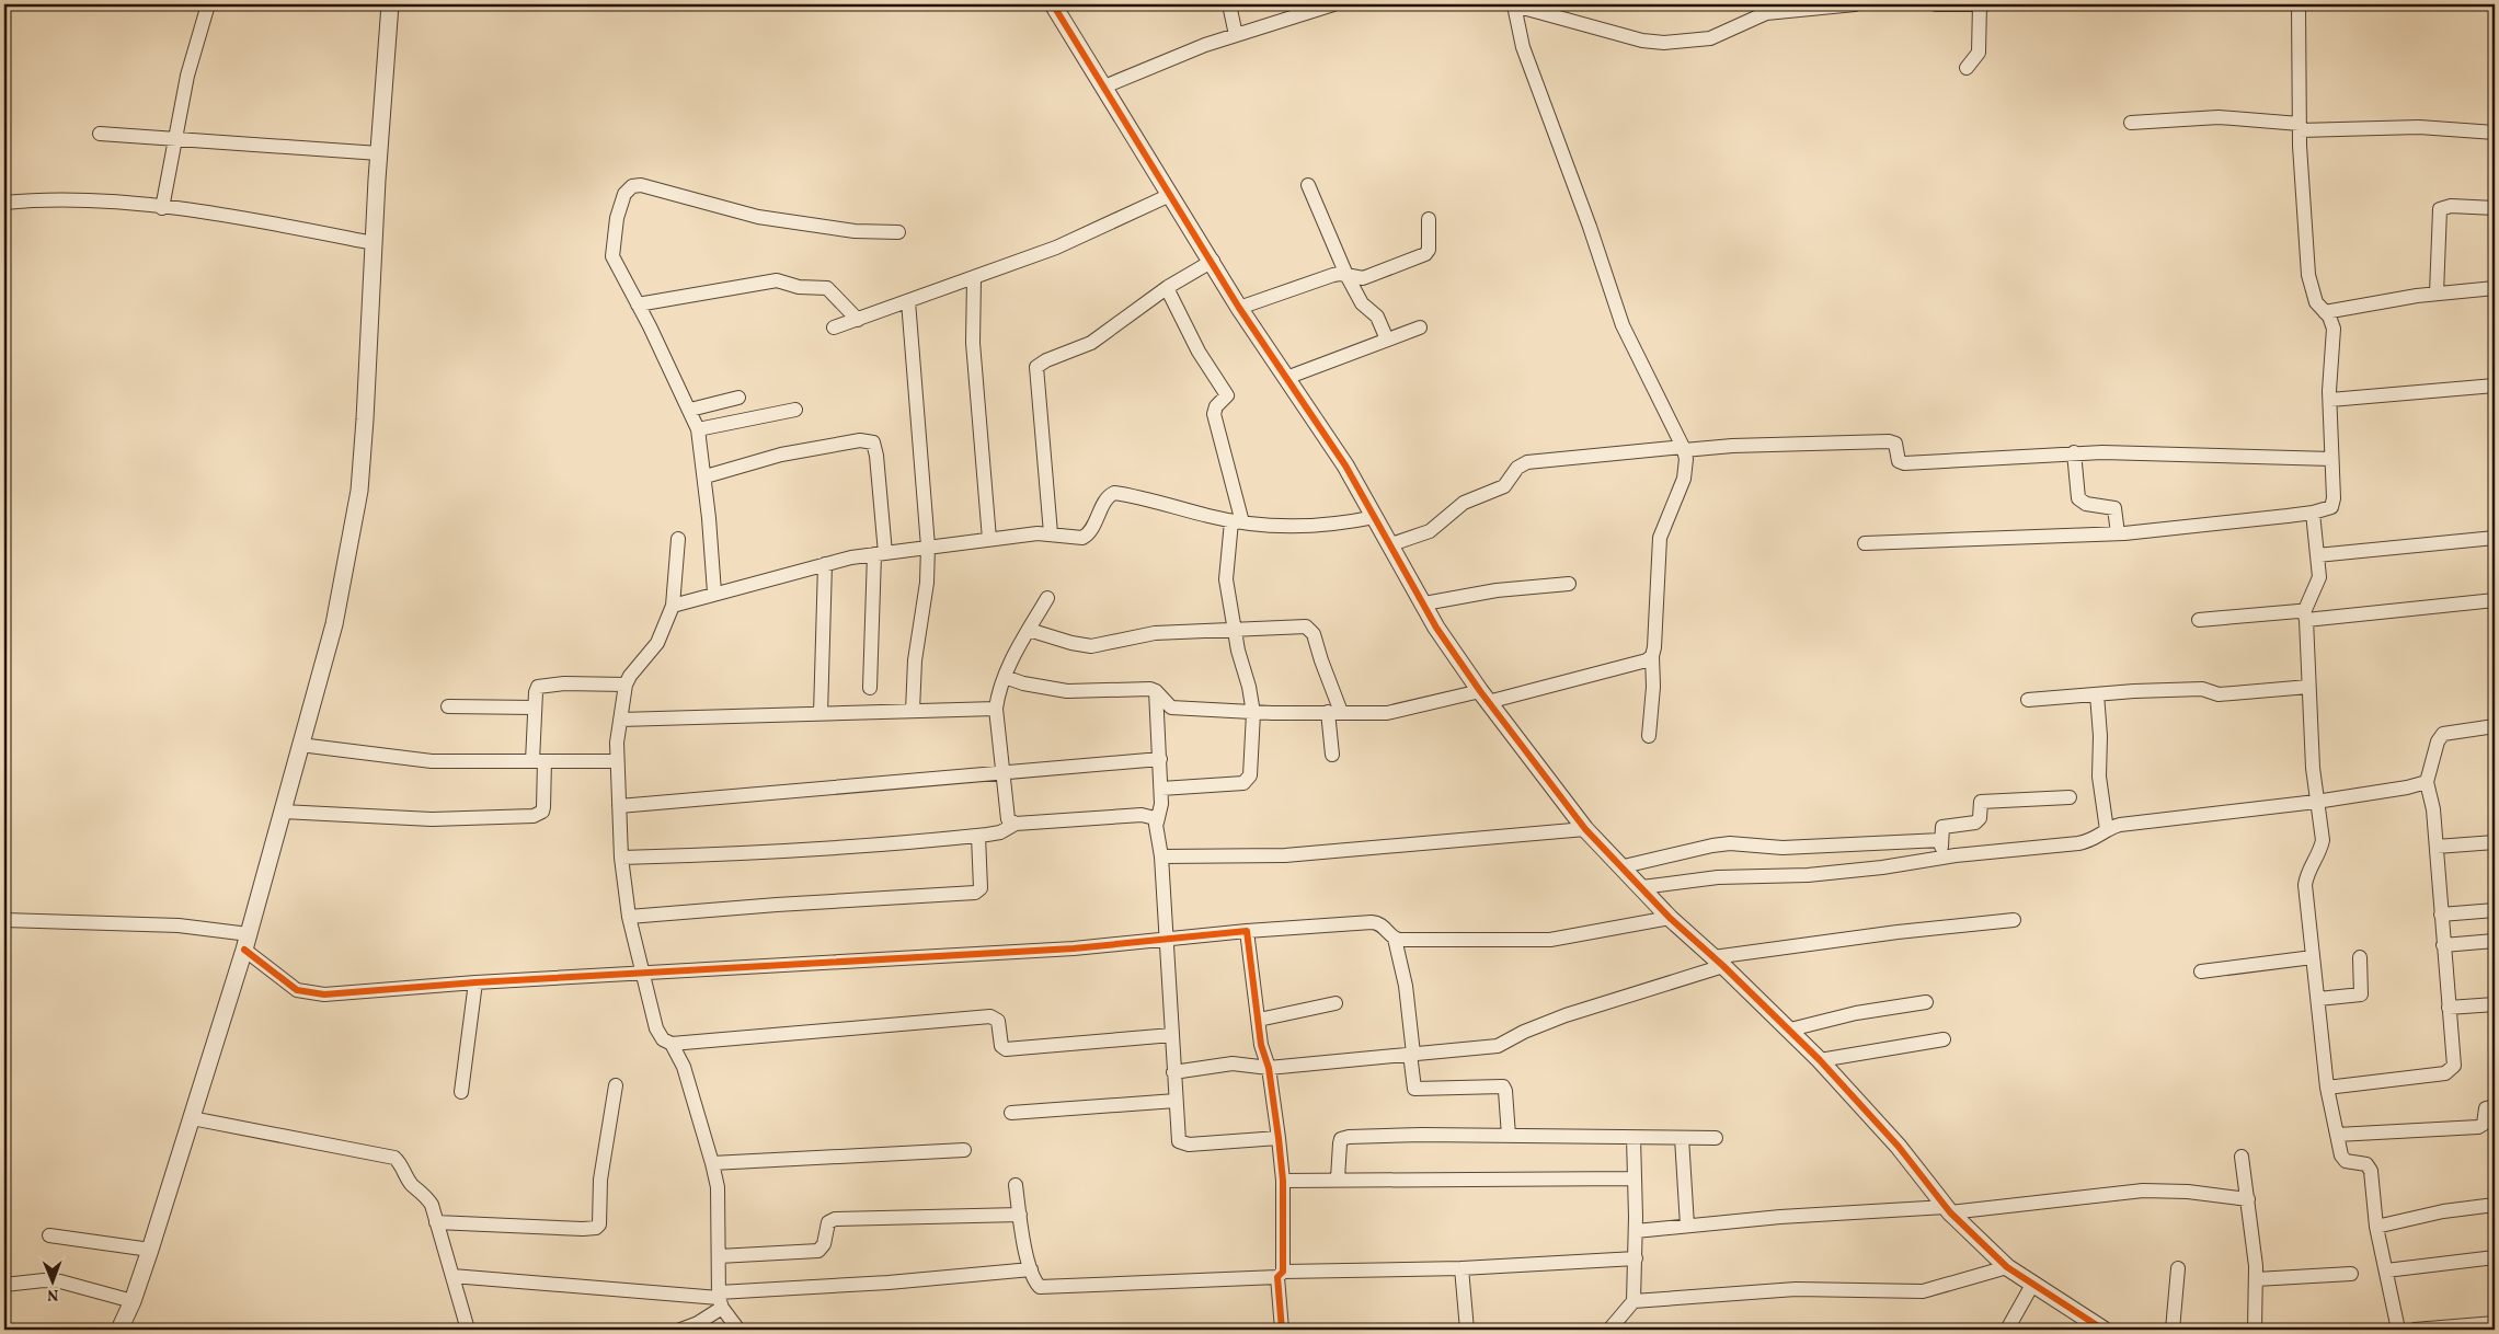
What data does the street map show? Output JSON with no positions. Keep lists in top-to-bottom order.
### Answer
{
  "north": "bottom"
}
